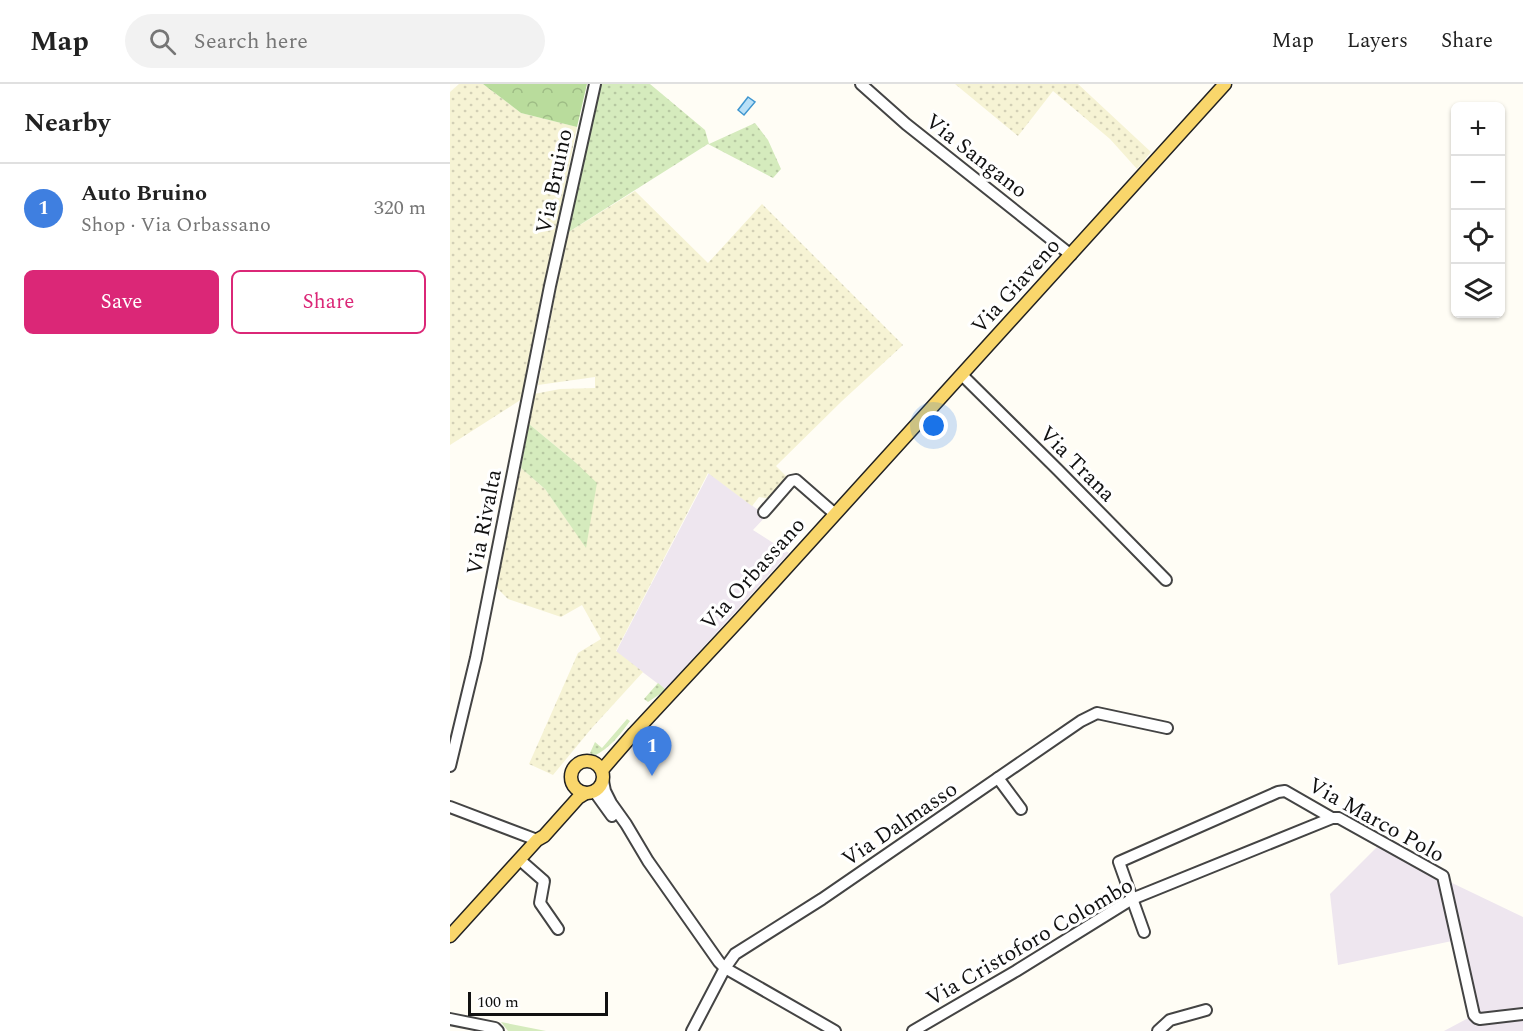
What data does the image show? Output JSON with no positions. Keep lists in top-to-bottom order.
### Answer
{
  "streets": {
    "main road": ["Via Giaveno", "Via Orbassano"],
    "street": [
      "Via Sangano",
      "Via Bruino",
      "Via Trana",
      "Via Rivalta",
      "Via Marco Polo",
      "Via Dalmasso",
      "Via Cristoforo Colombo"
    ]
  },
  "crossings": [
    ["Via Sangano", "Via Giaveno"],
    ["Via Bruino", "Via Rivalta"],
    ["Via Giaveno", "Via Trana"],
    ["Via Giaveno", "Via Orbassano"],
    ["Via Marco Polo", "Via Cristoforo Colombo"]
  ],
  "scale_bar": "100 m",
  "page": {
    "header": "Map",
    "search": "Search here",
    "nav": ["Map", "Layers", "Share"],
    "heading": "Nearby",
    "map_buttons": ["+", "−"],
    "list": [
      {
        "mark": "1",
        "name": "Auto Bruino",
        "note": "Shop · Via Orbassano",
        "value": "320 m"
      }
    ],
    "buttons": ["Save", "Share"],
    "pins": "1",
    "scale": "100 m"
  }
}
